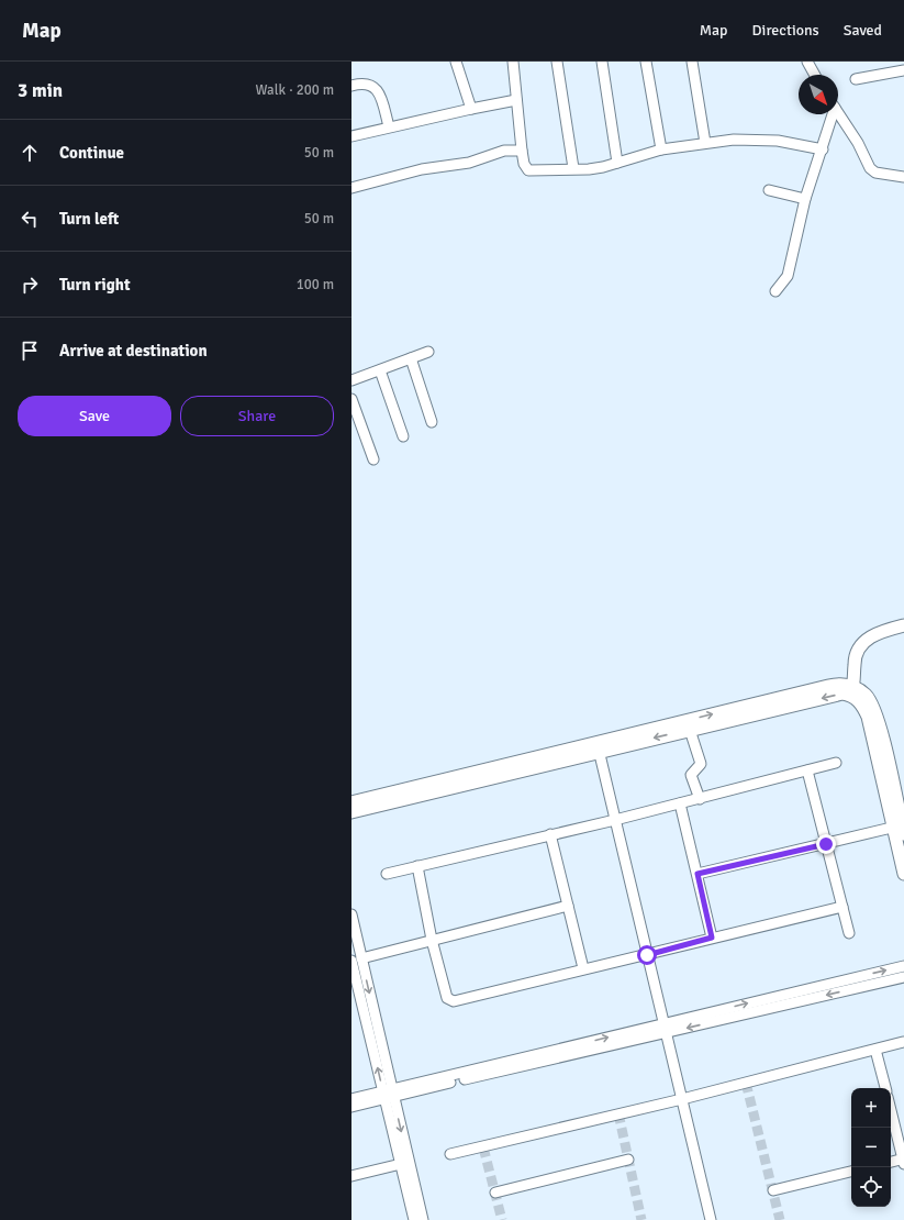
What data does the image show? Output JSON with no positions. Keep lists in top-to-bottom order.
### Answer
{
  "north": "bottom right",
  "page": {
    "header": "Map",
    "nav": ["Map", "Directions", "Saved"],
    "heading": ["3 min", "Walk · 200 m"],
    "list": [
      ["Continue", "50 m"],
      ["Turn left", "50 m"],
      ["Turn right", "100 m"],
      "Arrive at destination"
    ],
    "buttons": ["Save", "Share"],
    "map_buttons": ["+", "−"]
  }
}
